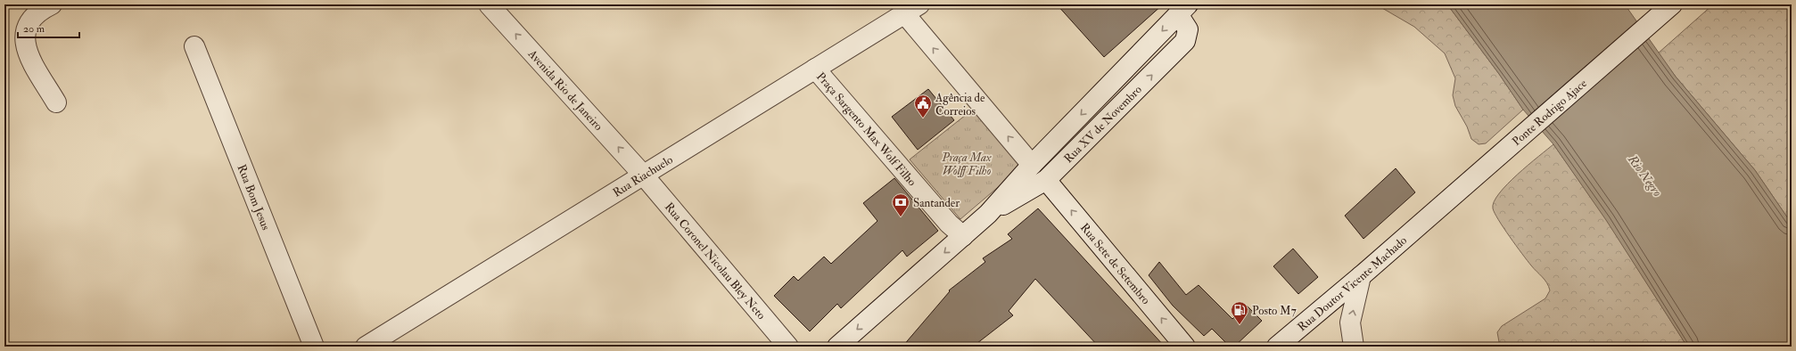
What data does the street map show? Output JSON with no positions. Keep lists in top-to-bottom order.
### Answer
{
  "streets": {
    "street": [
      "Avenida Rio de Janeiro",
      "Ponte Rodrigo Ajace",
      "Rua XV de Novembro",
      "Praça Sargento Max Wolf Filho",
      "Rua Riachuelo",
      "Rua Bom Jesus",
      "Rua Coronel Nicolau Bley Neto",
      "Rua Sete de Setembro",
      "Rua Doutor Vicente Machado"
    ]
  },
  "crossings": [
    ["Avenida Rio de Janeiro", "Rua Riachuelo"],
    ["Avenida Rio de Janeiro", "Rua Coronel Nicolau Bley Neto"],
    ["Ponte Rodrigo Ajace", "Rua Doutor Vicente Machado"],
    ["Rua XV de Novembro", "Praça Sargento Max Wolf Filho"],
    ["Rua XV de Novembro", "Rua Sete de Setembro"],
    ["Praça Sargento Max Wolf Filho", "Rua Riachuelo"],
    ["Rua Riachuelo", "Rua Coronel Nicolau Bley Neto"]
  ],
  "one_way": ["Avenida Rio de Janeiro", "Rua Sete de Setembro"],
  "water": ["Rio Negro"],
  "parks": ["Praça Max Wolff Filho"],
  "places": {
    "public building": ["Agência de Correios"],
    "bank": ["Santander"],
    "fuel station": ["Posto M7"]
  },
  "scale_bar": "20 m"
}
